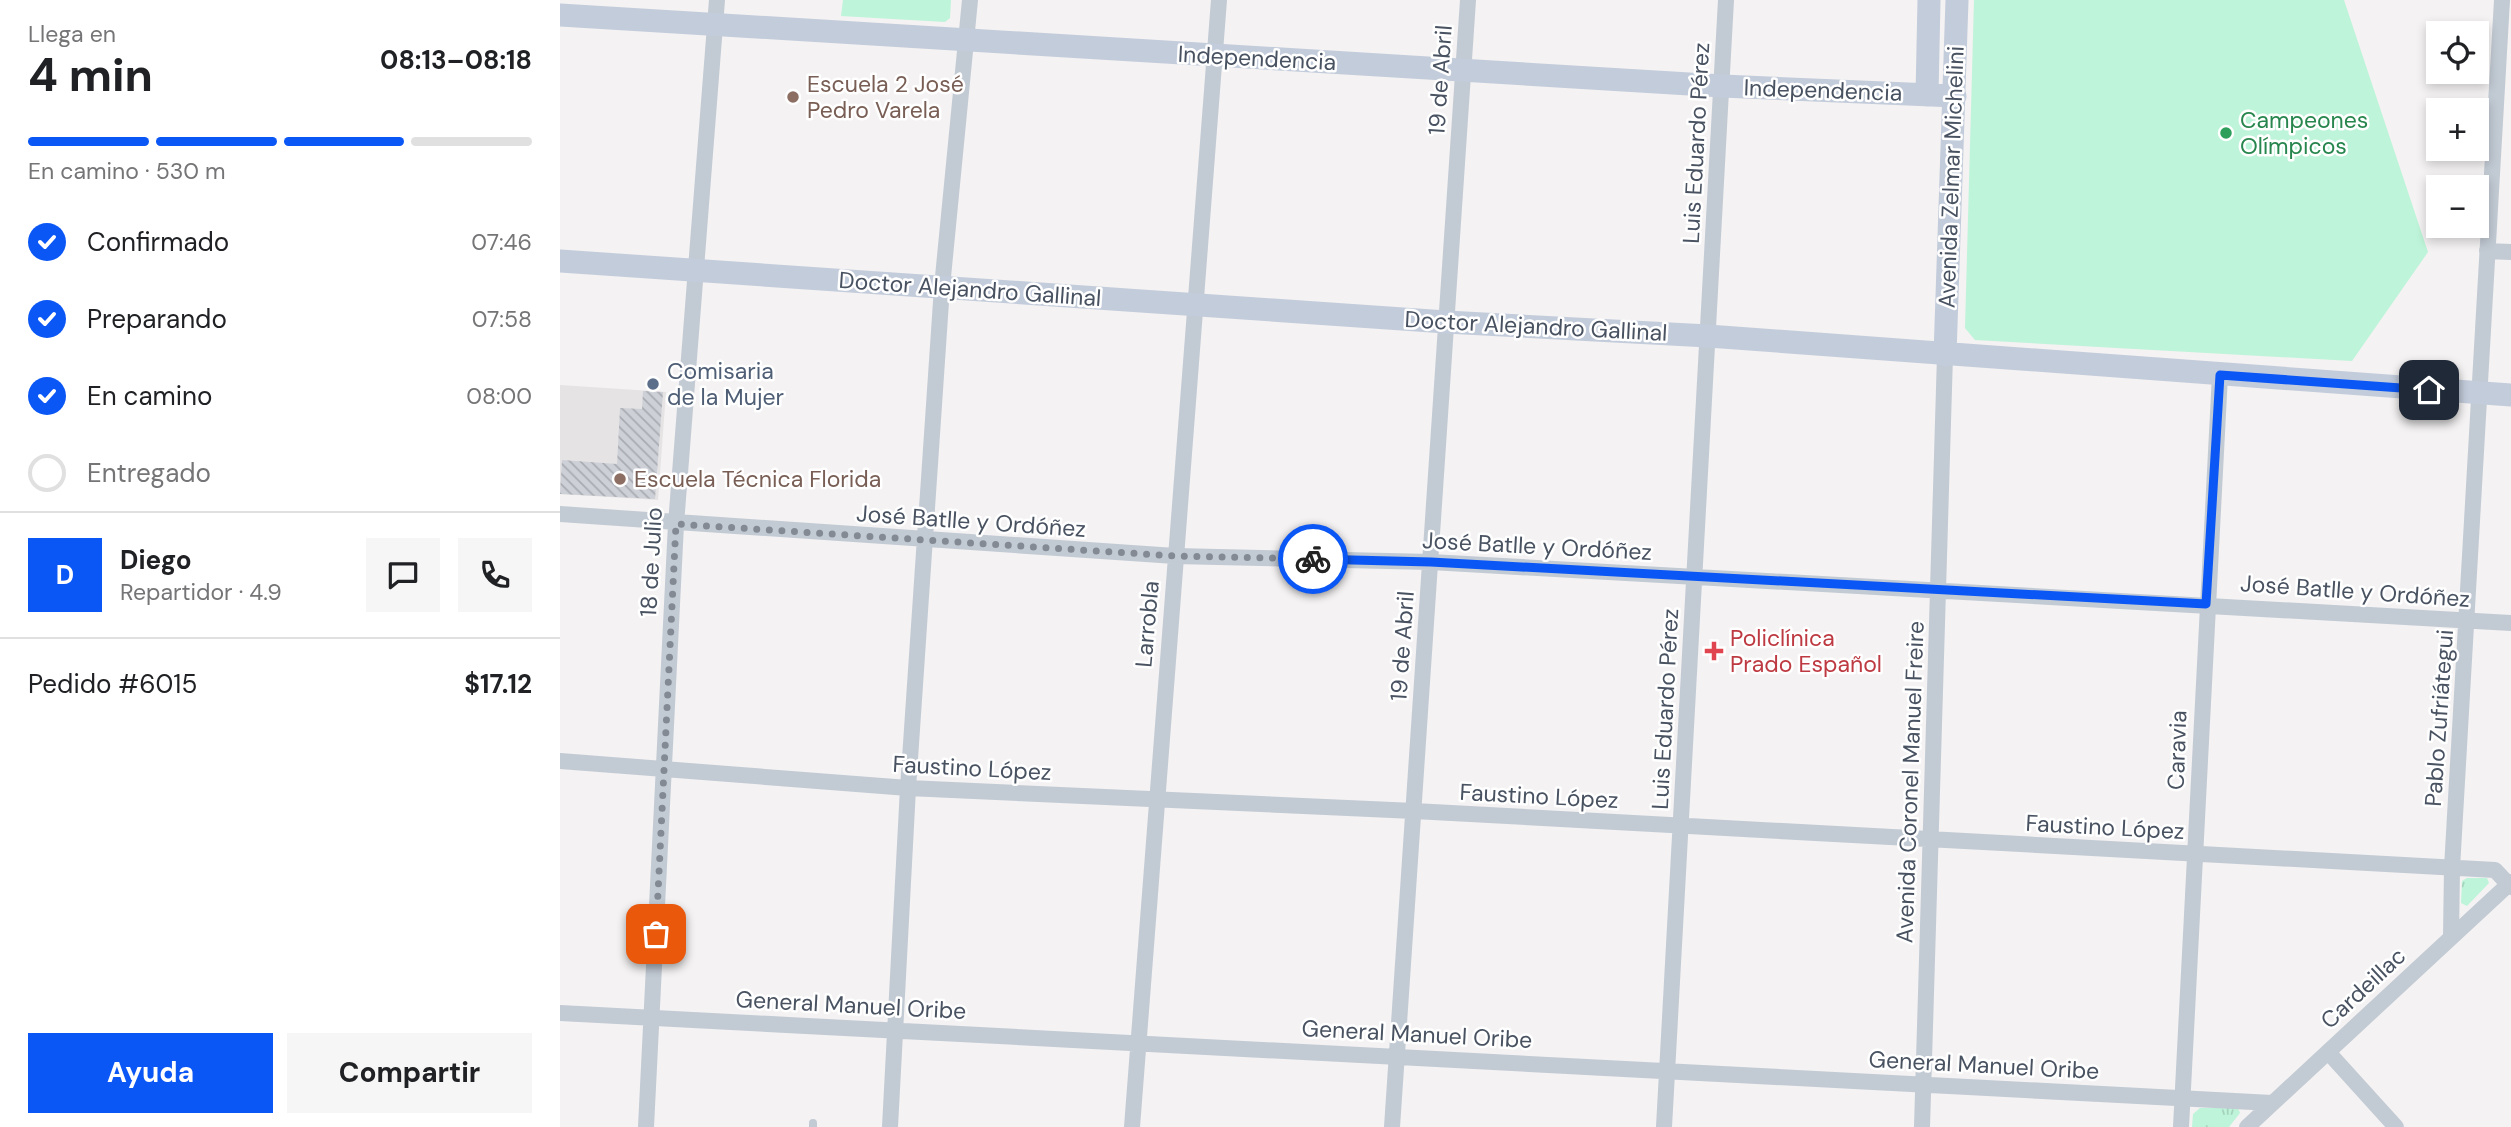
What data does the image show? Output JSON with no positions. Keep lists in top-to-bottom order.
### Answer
{
  "streets": {
    "street": [
      "Independencia",
      "19 de Abril",
      "Luis Eduardo Pérez",
      "Avenida Zelmar Michelini",
      "Doctor Alejandro Gallinal",
      "José Batlle y Ordóñez",
      "18 de Julio",
      "Larrobla",
      "Pablo Zufriátegui",
      "Caravia",
      "Faustino López",
      "Avenida Coronel Manuel Freire",
      "Cardeillac",
      "General Manuel Oribe"
    ]
  },
  "crossings": [
    ["Independencia", "19 de Abril"],
    ["Independencia", "Luis Eduardo Pérez"],
    ["Independencia", "Avenida Zelmar Michelini"],
    ["Independencia", "18 de Julio"],
    ["Independencia", "Larrobla"],
    ["19 de Abril", "Doctor Alejandro Gallinal"],
    ["19 de Abril", "José Batlle y Ordóñez"],
    ["19 de Abril", "Faustino López"],
    ["19 de Abril", "General Manuel Oribe"],
    ["Luis Eduardo Pérez", "Doctor Alejandro Gallinal"],
    ["Luis Eduardo Pérez", "José Batlle y Ordóñez"],
    ["Luis Eduardo Pérez", "Faustino López"],
    ["Luis Eduardo Pérez", "General Manuel Oribe"],
    ["Avenida Zelmar Michelini", "Doctor Alejandro Gallinal"],
    ["Avenida Zelmar Michelini", "Avenida Coronel Manuel Freire"],
    ["Doctor Alejandro Gallinal", "18 de Julio"],
    ["Doctor Alejandro Gallinal", "Larrobla"],
    ["Doctor Alejandro Gallinal", "Pablo Zufriátegui"],
    ["Doctor Alejandro Gallinal", "Caravia"],
    ["Doctor Alejandro Gallinal", "Avenida Coronel Manuel Freire"],
    ["José Batlle y Ordóñez", "18 de Julio"],
    ["José Batlle y Ordóñez", "Larrobla"],
    ["José Batlle y Ordóñez", "Pablo Zufriátegui"],
    ["José Batlle y Ordóñez", "Caravia"],
    ["José Batlle y Ordóñez", "Avenida Coronel Manuel Freire"],
    ["18 de Julio", "Faustino López"],
    ["18 de Julio", "General Manuel Oribe"],
    ["Larrobla", "Faustino López"],
    ["Larrobla", "General Manuel Oribe"],
    ["Pablo Zufriátegui", "Faustino López"],
    ["Pablo Zufriátegui", "Cardeillac"],
    ["Caravia", "Faustino López"],
    ["Caravia", "General Manuel Oribe"],
    ["Faustino López", "Avenida Coronel Manuel Freire"],
    ["Faustino López", "Cardeillac"],
    ["Avenida Coronel Manuel Freire", "General Manuel Oribe"],
    ["Cardeillac", "General Manuel Oribe"]
  ],
  "places": {
    "other": [
      "Escuela 2 José Pedro Varela",
      "Campeones Olímpicos",
      "Comisaria de la Mujer",
      "Escuela Técnica Florida"
    ],
    "health": ["Policlínica Prado Español"]
  },
  "page": {
    "heading": ["4 min", "Llega en", "08:13–08:18"],
    "panel": [
      "Diego",
      "Repartidor · 4.9",
      "Pedido #6015",
      "$17.12"
    ],
    "map_buttons": ["+", "−"],
    "bar": "En camino · 530 m",
    "list": [
      ["Confirmado", "07:46"],
      ["Preparando", "07:58"],
      ["En camino", "08:00"],
      "Entregado"
    ],
    "round": "D",
    "buttons": ["Ayuda", "Compartir"]
  }
}
